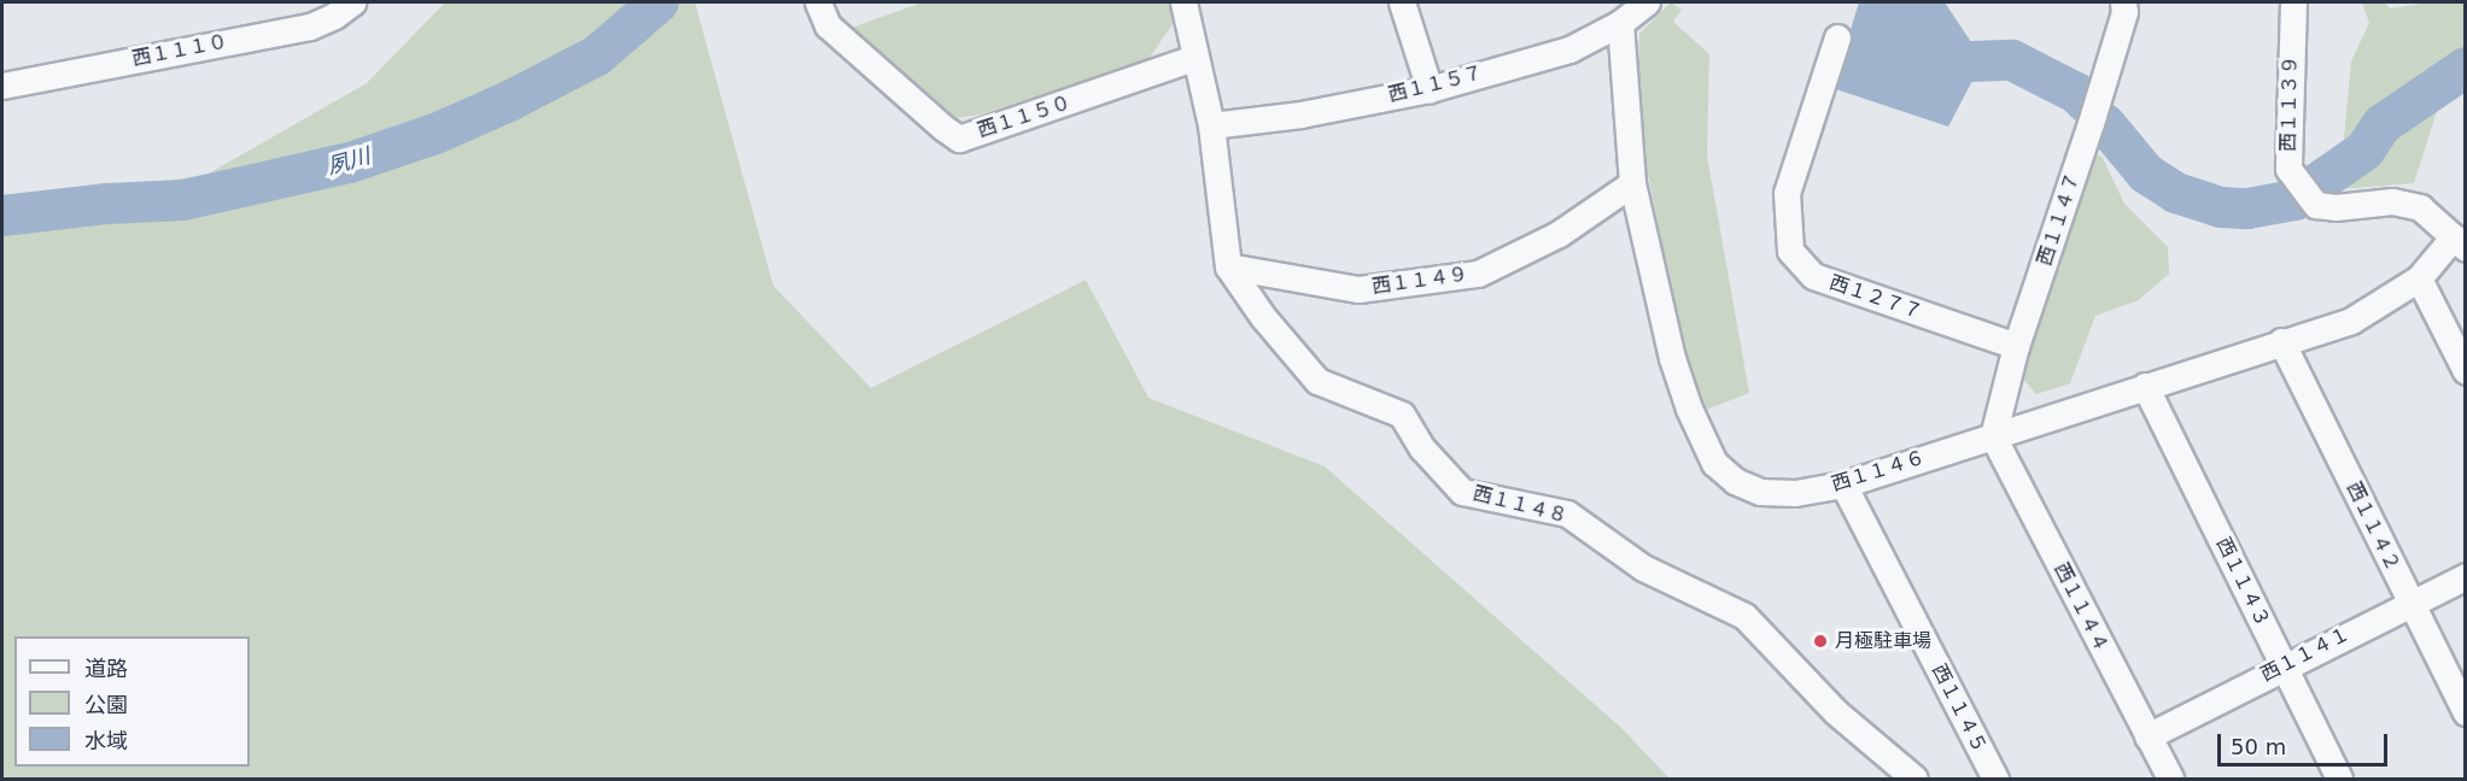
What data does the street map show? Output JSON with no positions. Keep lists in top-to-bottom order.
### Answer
{
  "streets": {
    "street": [
      "西１１１０",
      "西１１５７",
      "西１１３９",
      "西１１５０",
      "西１１４７",
      "西１１４９",
      "西１２７７",
      "西１１４６",
      "西１１４８",
      "西１１４２",
      "西１１４３",
      "西１１４４",
      "西１１４１",
      "西１１４５"
    ]
  },
  "crossings": [
    ["西１１５７", "西１１４６"],
    ["西１１５７", "西１１４８"],
    ["西１１３９", "西１１４６"],
    ["西１１５０", "西１１４８"],
    ["西１１４７", "西１２７７"],
    ["西１１４７", "西１１４６"],
    ["西１１４７", "西１１４４"],
    ["西１１４９", "西１１４６"],
    ["西１１４９", "西１１４８"],
    ["西１１４６", "西１１４２"],
    ["西１１４６", "西１１４３"],
    ["西１１４６", "西１１４４"],
    ["西１１４６", "西１１４５"],
    ["西１１４２", "西１１４１"],
    ["西１１４３", "西１１４１"],
    ["西１１４４", "西１１４１"]
  ],
  "water": ["夙川"],
  "places": ["月極駐車場"],
  "legend": ["道路", "公園", "水域"],
  "scale_bar": "50 m"
}
